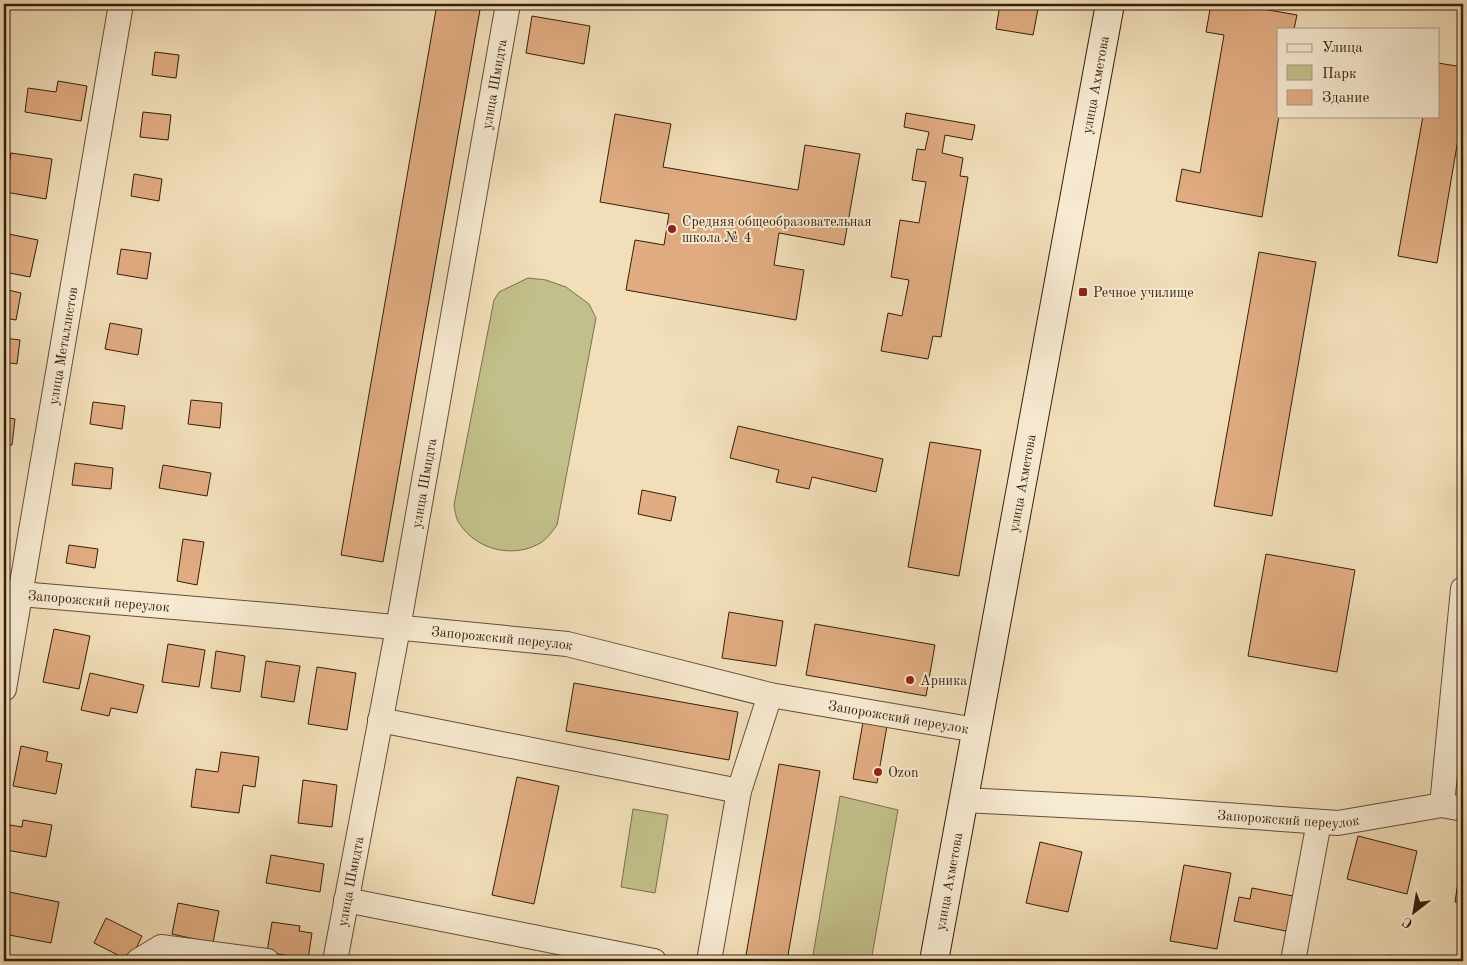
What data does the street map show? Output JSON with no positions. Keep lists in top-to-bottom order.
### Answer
{
  "streets": {
    "main road": ["улица Ахметова"],
    "street": ["улица Шмидта", "улица Металлистов", "Запорожский переулок"]
  },
  "crossings": [
    ["улица Шмидта", "Запорожский переулок"],
    ["улица Ахметова", "Запорожский переулок"],
    ["улица Металлистов", "Запорожский переулок"]
  ],
  "places": {
    "other": ["Средняя общеобразовательная школа № 4", "Арника", "Ozon"],
    "transit": ["Речное училище"]
  },
  "legend": ["Улица", "Парк", "Здание"],
  "north": "bottom left"
}
